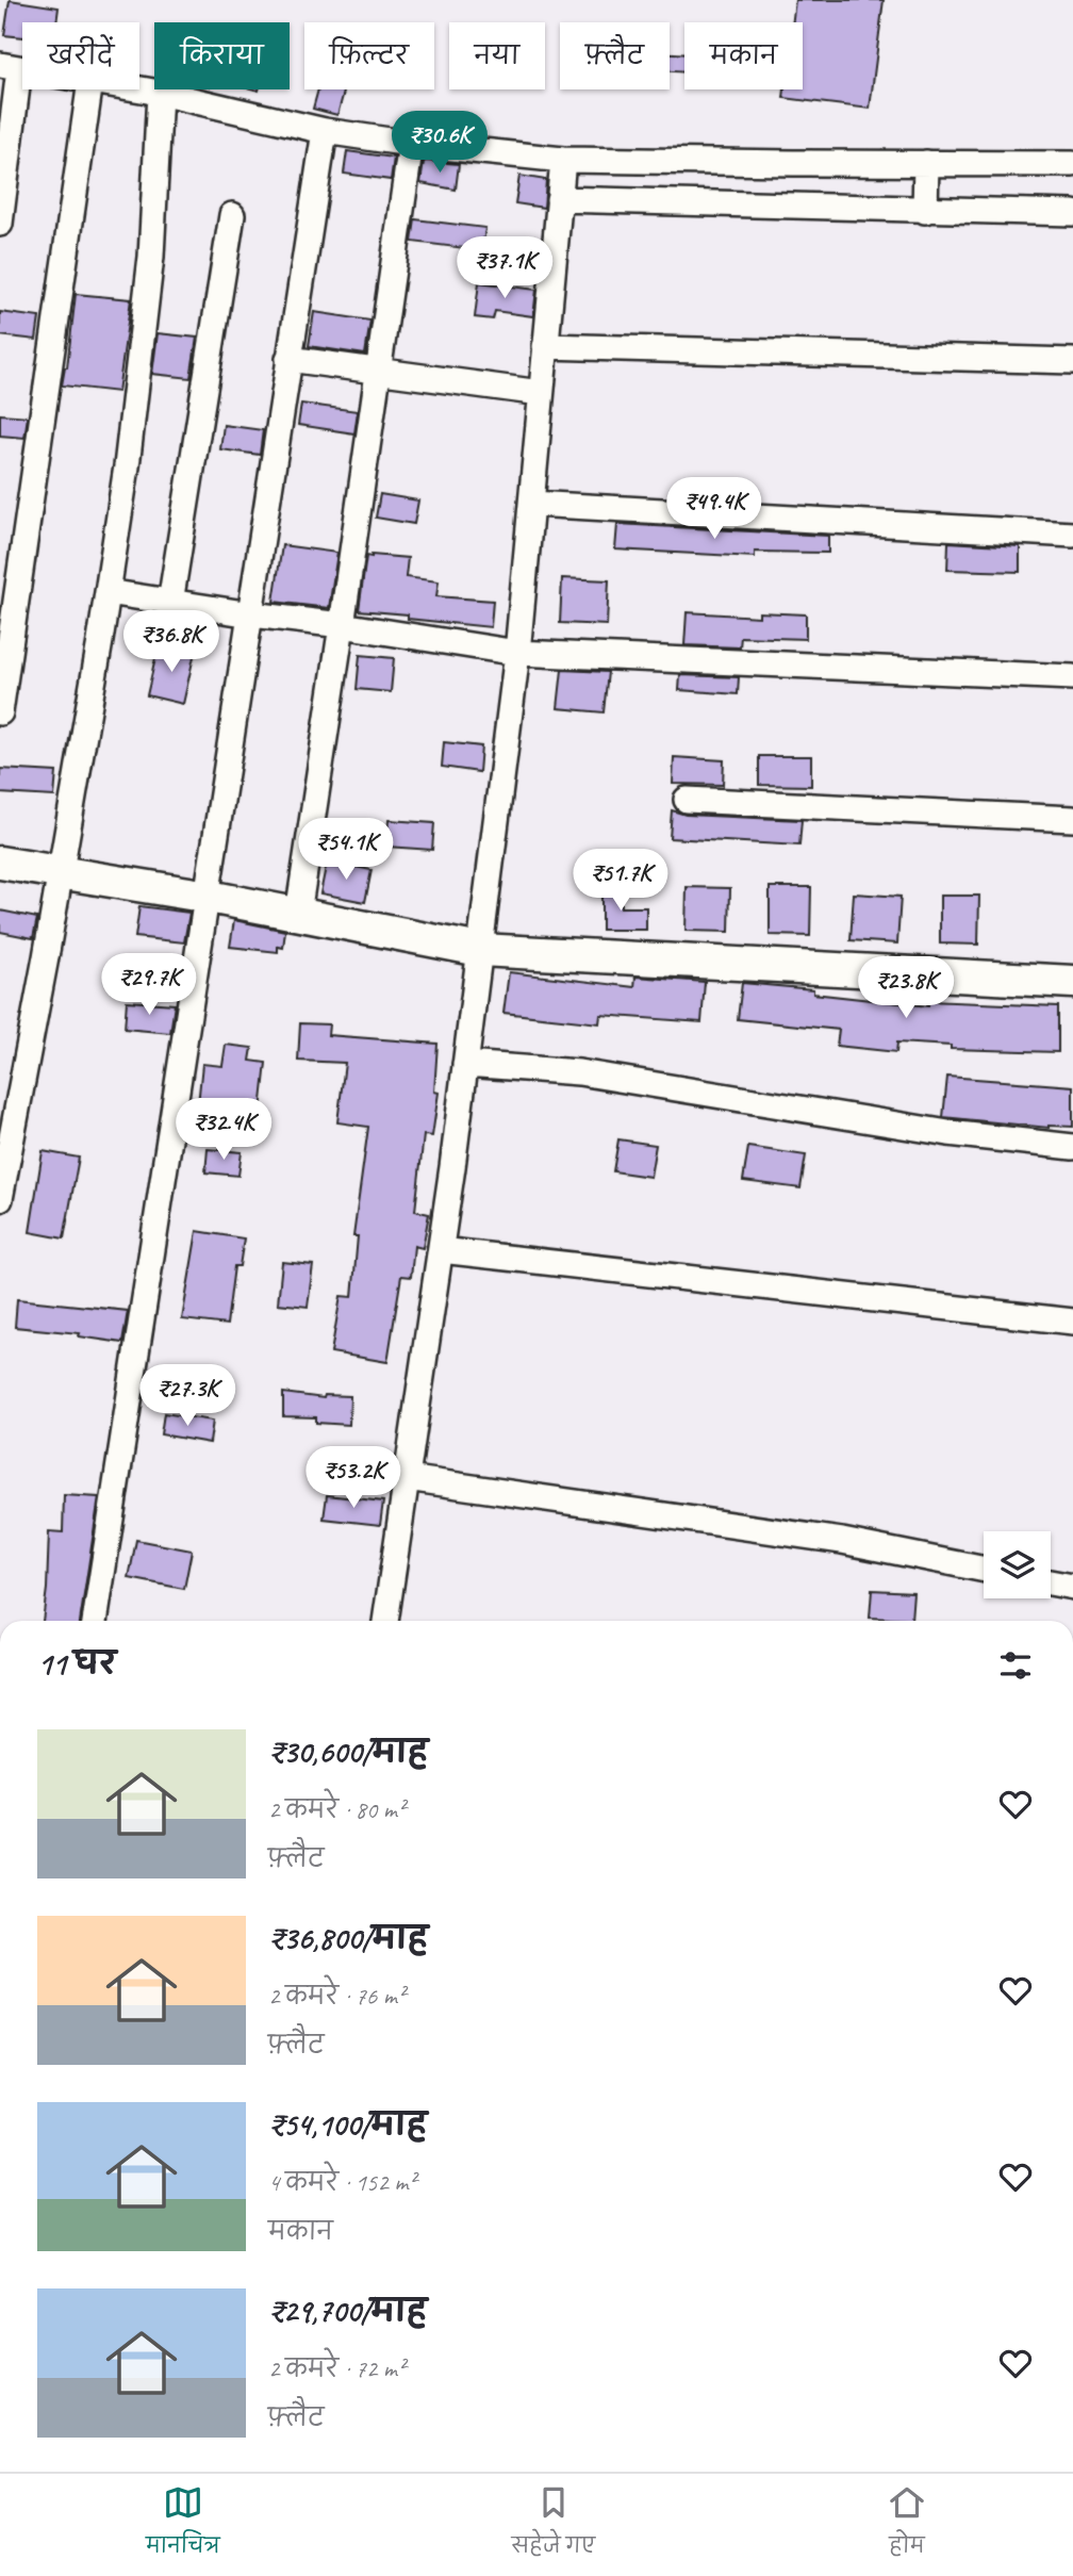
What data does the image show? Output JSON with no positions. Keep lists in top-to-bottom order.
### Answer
{
  "page": {
    "chip": [
      "खरीदें",
      "किराया",
      "फ़िल्टर",
      "नया",
      "फ़्लैट",
      "मकान"
    ],
    "price": [
      "₹30.6K",
      "₹37.1K",
      "₹49.4K",
      "₹36.8K",
      "₹54.1K",
      "₹51.7K",
      "₹29.7K",
      "₹23.8K",
      "₹32.4K",
      "₹27.3K",
      "₹53.2K"
    ],
    "heading": "11 घर",
    "list": [
      {
        "name": "₹30,600/माह",
        "note": "2 कमरे · 80 m² · फ़्लैट"
      },
      {
        "name": "₹36,800/माह",
        "note": "2 कमरे · 76 m² · फ़्लैट"
      },
      {
        "name": "₹54,100/माह",
        "note": "4 कमरे · 152 m² · मकान"
      },
      {
        "name": "₹29,700/माह",
        "note": "2 कमरे · 72 m² · फ़्लैट"
      }
    ],
    "tabs": ["मानचित्र", "सहेजे गए", "होम"]
  }
}
